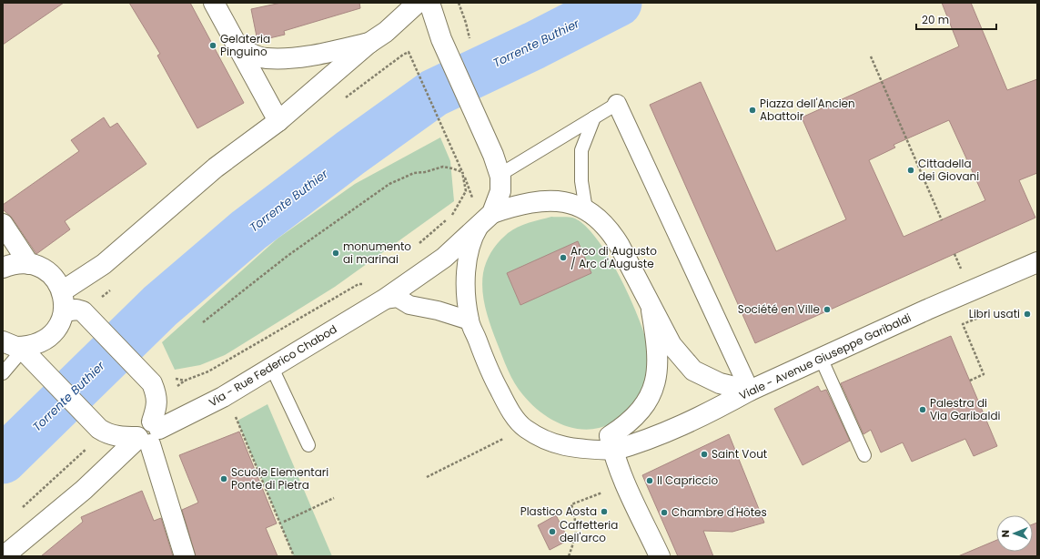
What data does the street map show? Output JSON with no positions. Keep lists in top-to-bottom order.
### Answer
{
  "streets": {
    "street": ["Viale - Avenue Giuseppe Garibaldi", "Via - Rue Federico Chabod"]
  },
  "water": ["Torrente Buthier"],
  "places": [
    "Gelateria Pinguino",
    "Piazza dell'Ancien Abattoir",
    "Cittadella dei Giovani",
    "monumento ai marinai",
    "Arco di Augusto / Arc d'Auguste",
    "Société en Ville",
    "Libri usati",
    "Palestra di Via Garibaldi",
    "Saint Vout",
    "Scuole Elementari Ponte di Pietra",
    "Il Capriccio",
    "Plastico Aosta",
    "Chambre d'Hôtes",
    "Caffetteria dell'arco"
  ],
  "scale_bar": "20 m",
  "north": "left"
}
